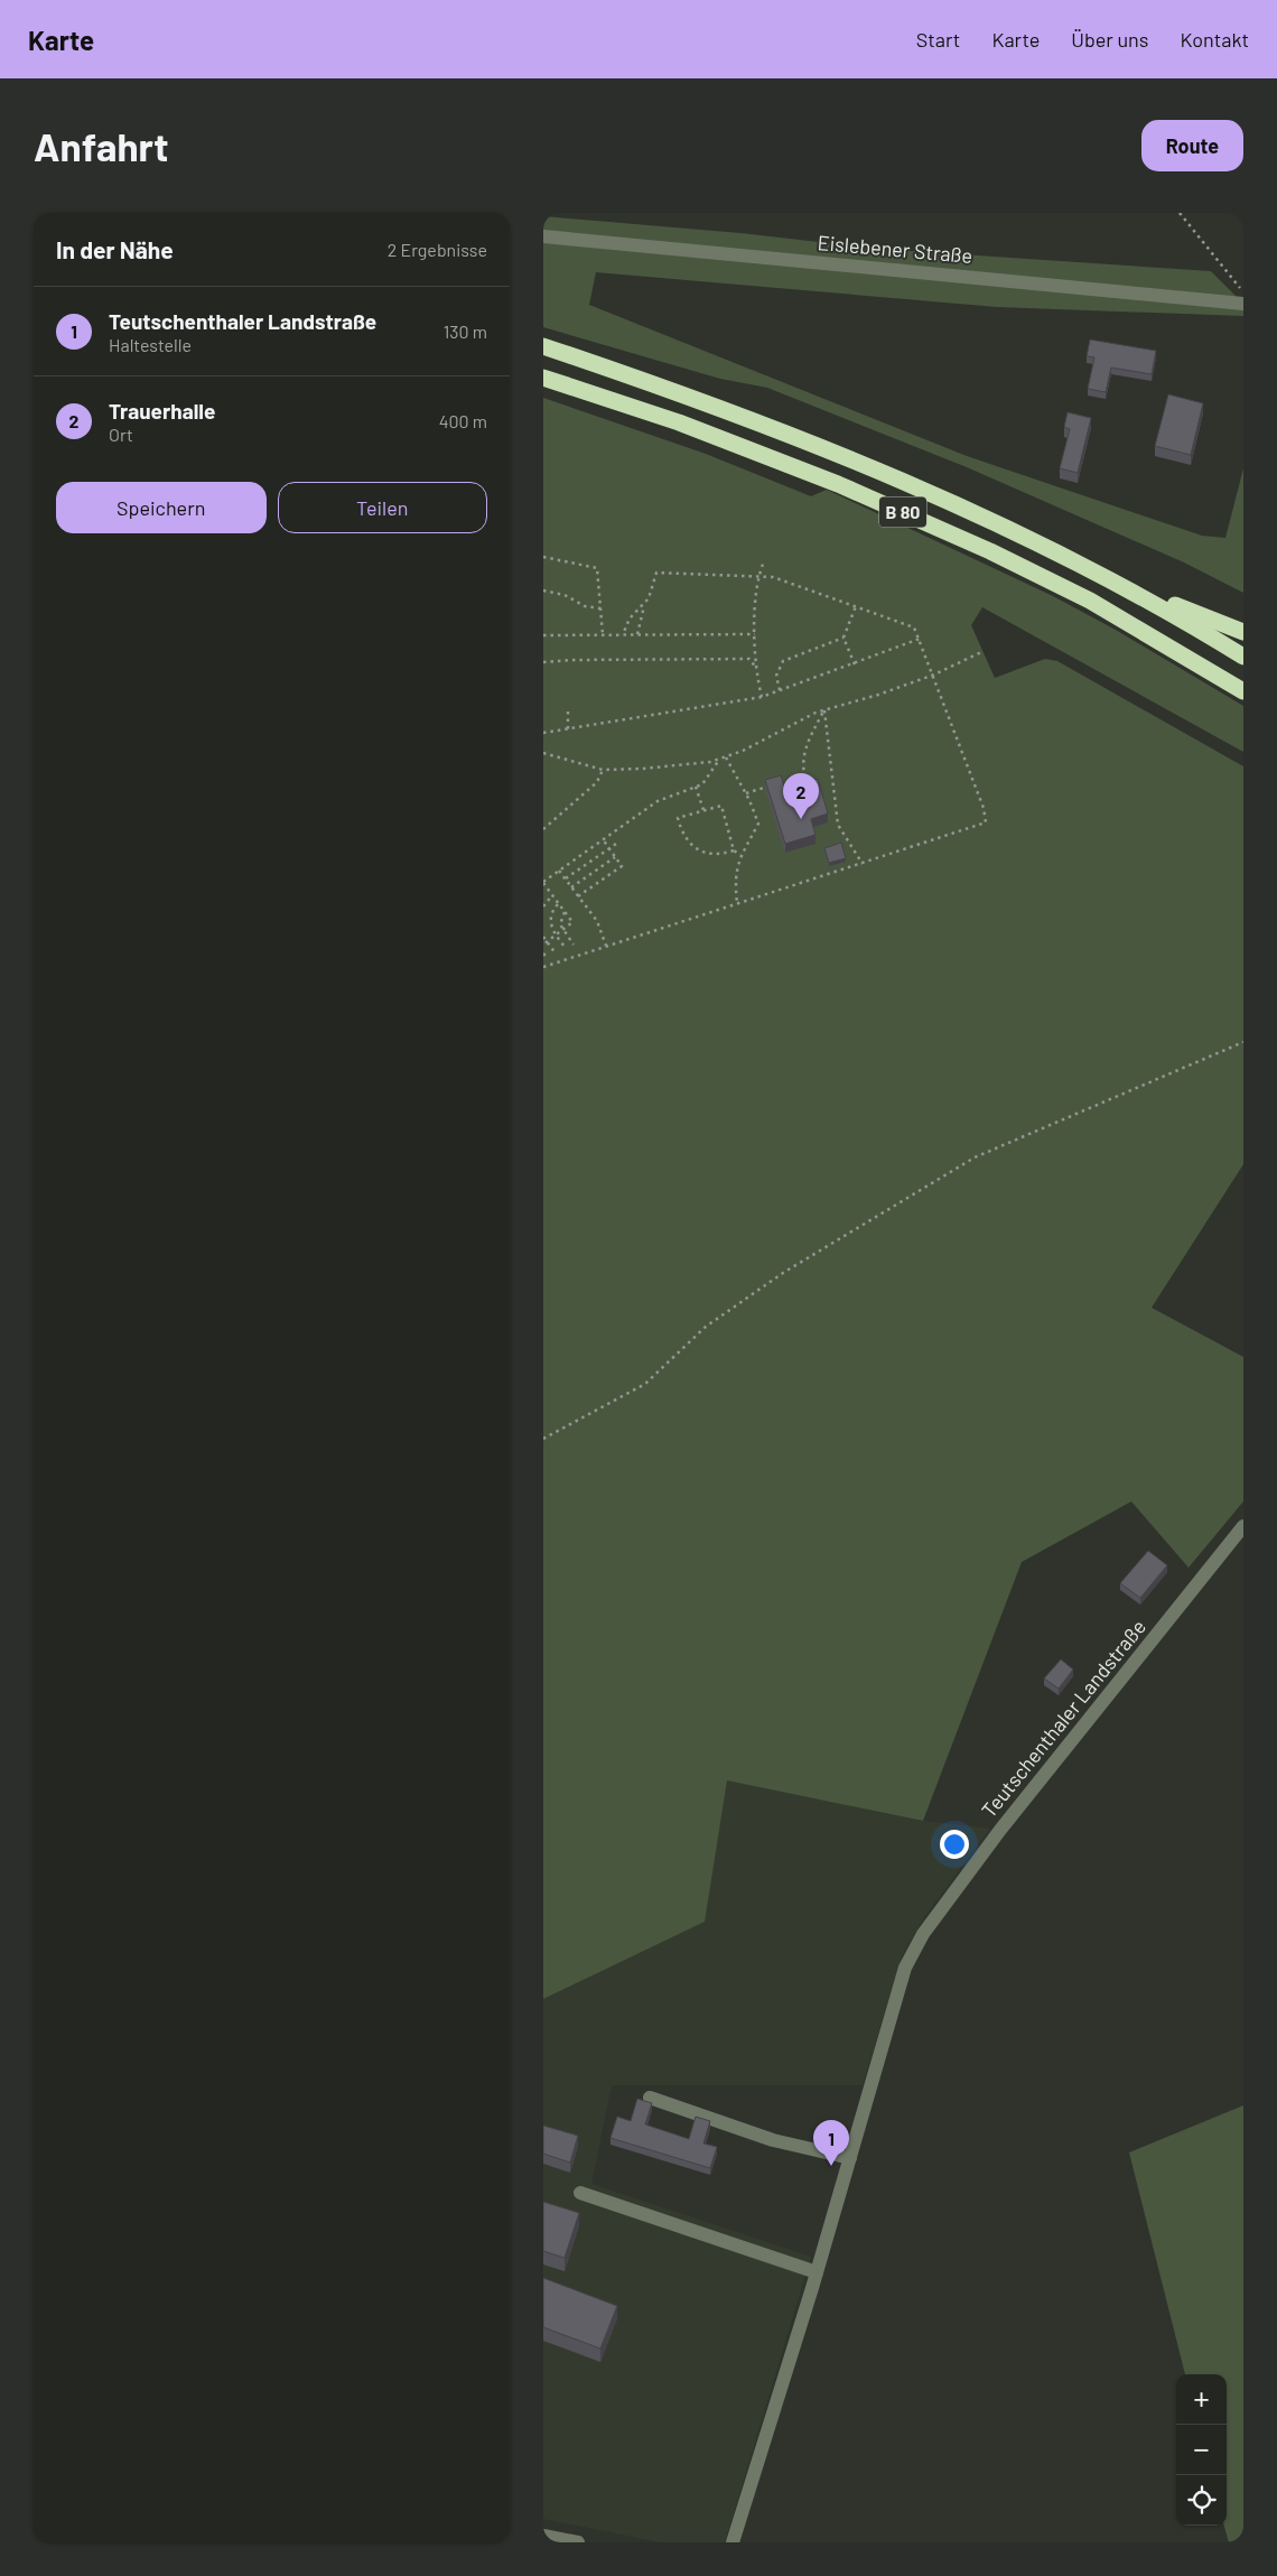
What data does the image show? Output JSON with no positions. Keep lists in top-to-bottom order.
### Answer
{
  "streets": {
    "highway": ["B 80"],
    "street": ["Eislebener Straße", "Teutschenthaler Landstraße"]
  },
  "page": {
    "header": "Karte",
    "nav": [
      "Start",
      "Karte",
      "Über uns",
      "Kontakt"
    ],
    "buttons": [
      "Route",
      ["Speichern", "Teilen"]
    ],
    "title": "Anfahrt",
    "heading": ["In der Nähe", "2 Ergebnisse"],
    "list": [
      {
        "mark": "1",
        "name": "Teutschenthaler Landstraße",
        "note": "Haltestelle",
        "value": "130 m"
      },
      {
        "mark": "2",
        "name": "Trauerhalle",
        "note": "Ort",
        "value": "400 m"
      }
    ],
    "pins": ["2", "1"],
    "map_buttons": ["+", "−"]
  }
}
